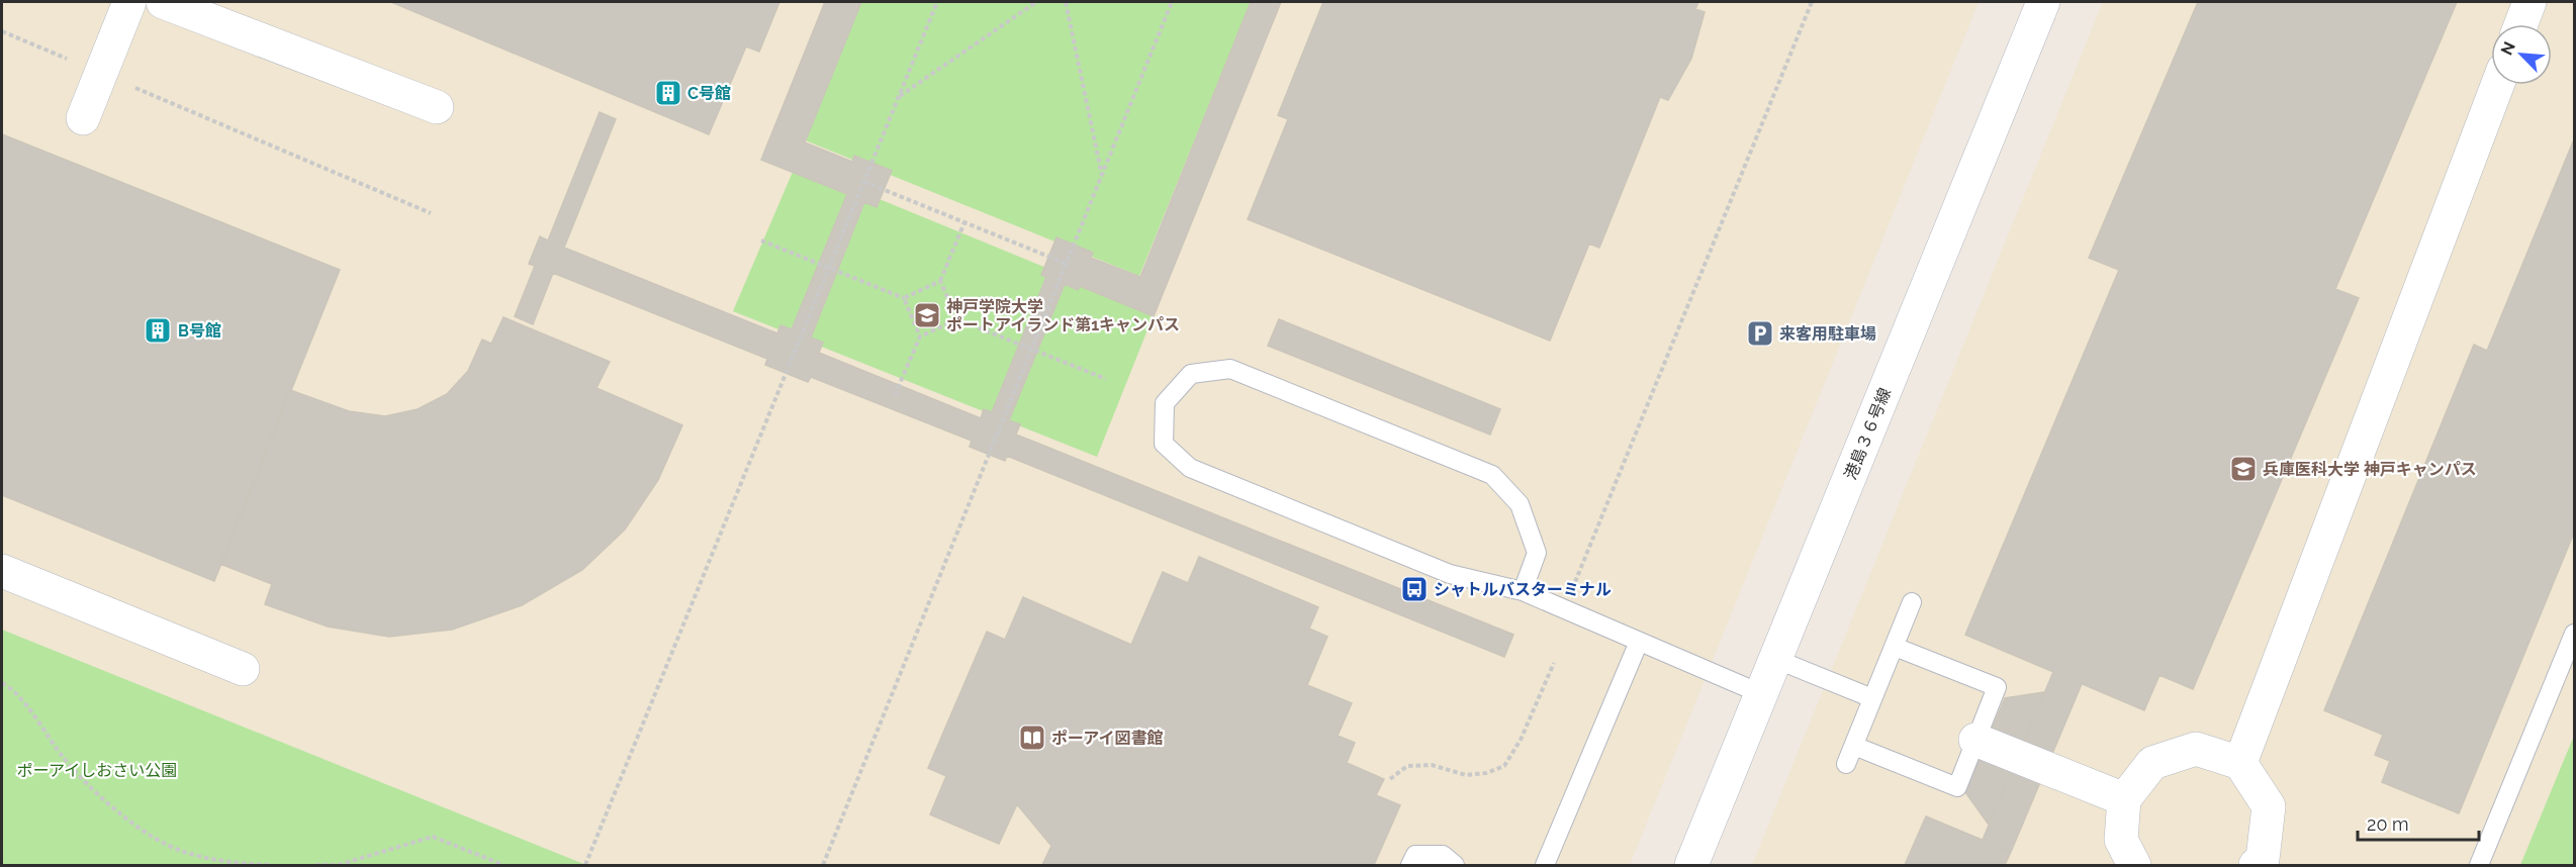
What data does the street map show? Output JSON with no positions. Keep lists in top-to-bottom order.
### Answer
{
  "streets": {
    "street": ["港島３６号線"]
  },
  "parks": ["ポーアイしおさい公園"],
  "places": {
    "building": ["C号館", "B号館"],
    "school or university": ["神戸学院大学 ポートアイランド第1キャンパス", "兵庫医科大学 神戸キャンパス"],
    "parking": ["来客用駐車場"],
    "bus stop": ["シャトルバスターミナル"],
    "library": ["ポーアイ図書館"]
  },
  "scale_bar": "20 m",
  "north": "top left"
}
